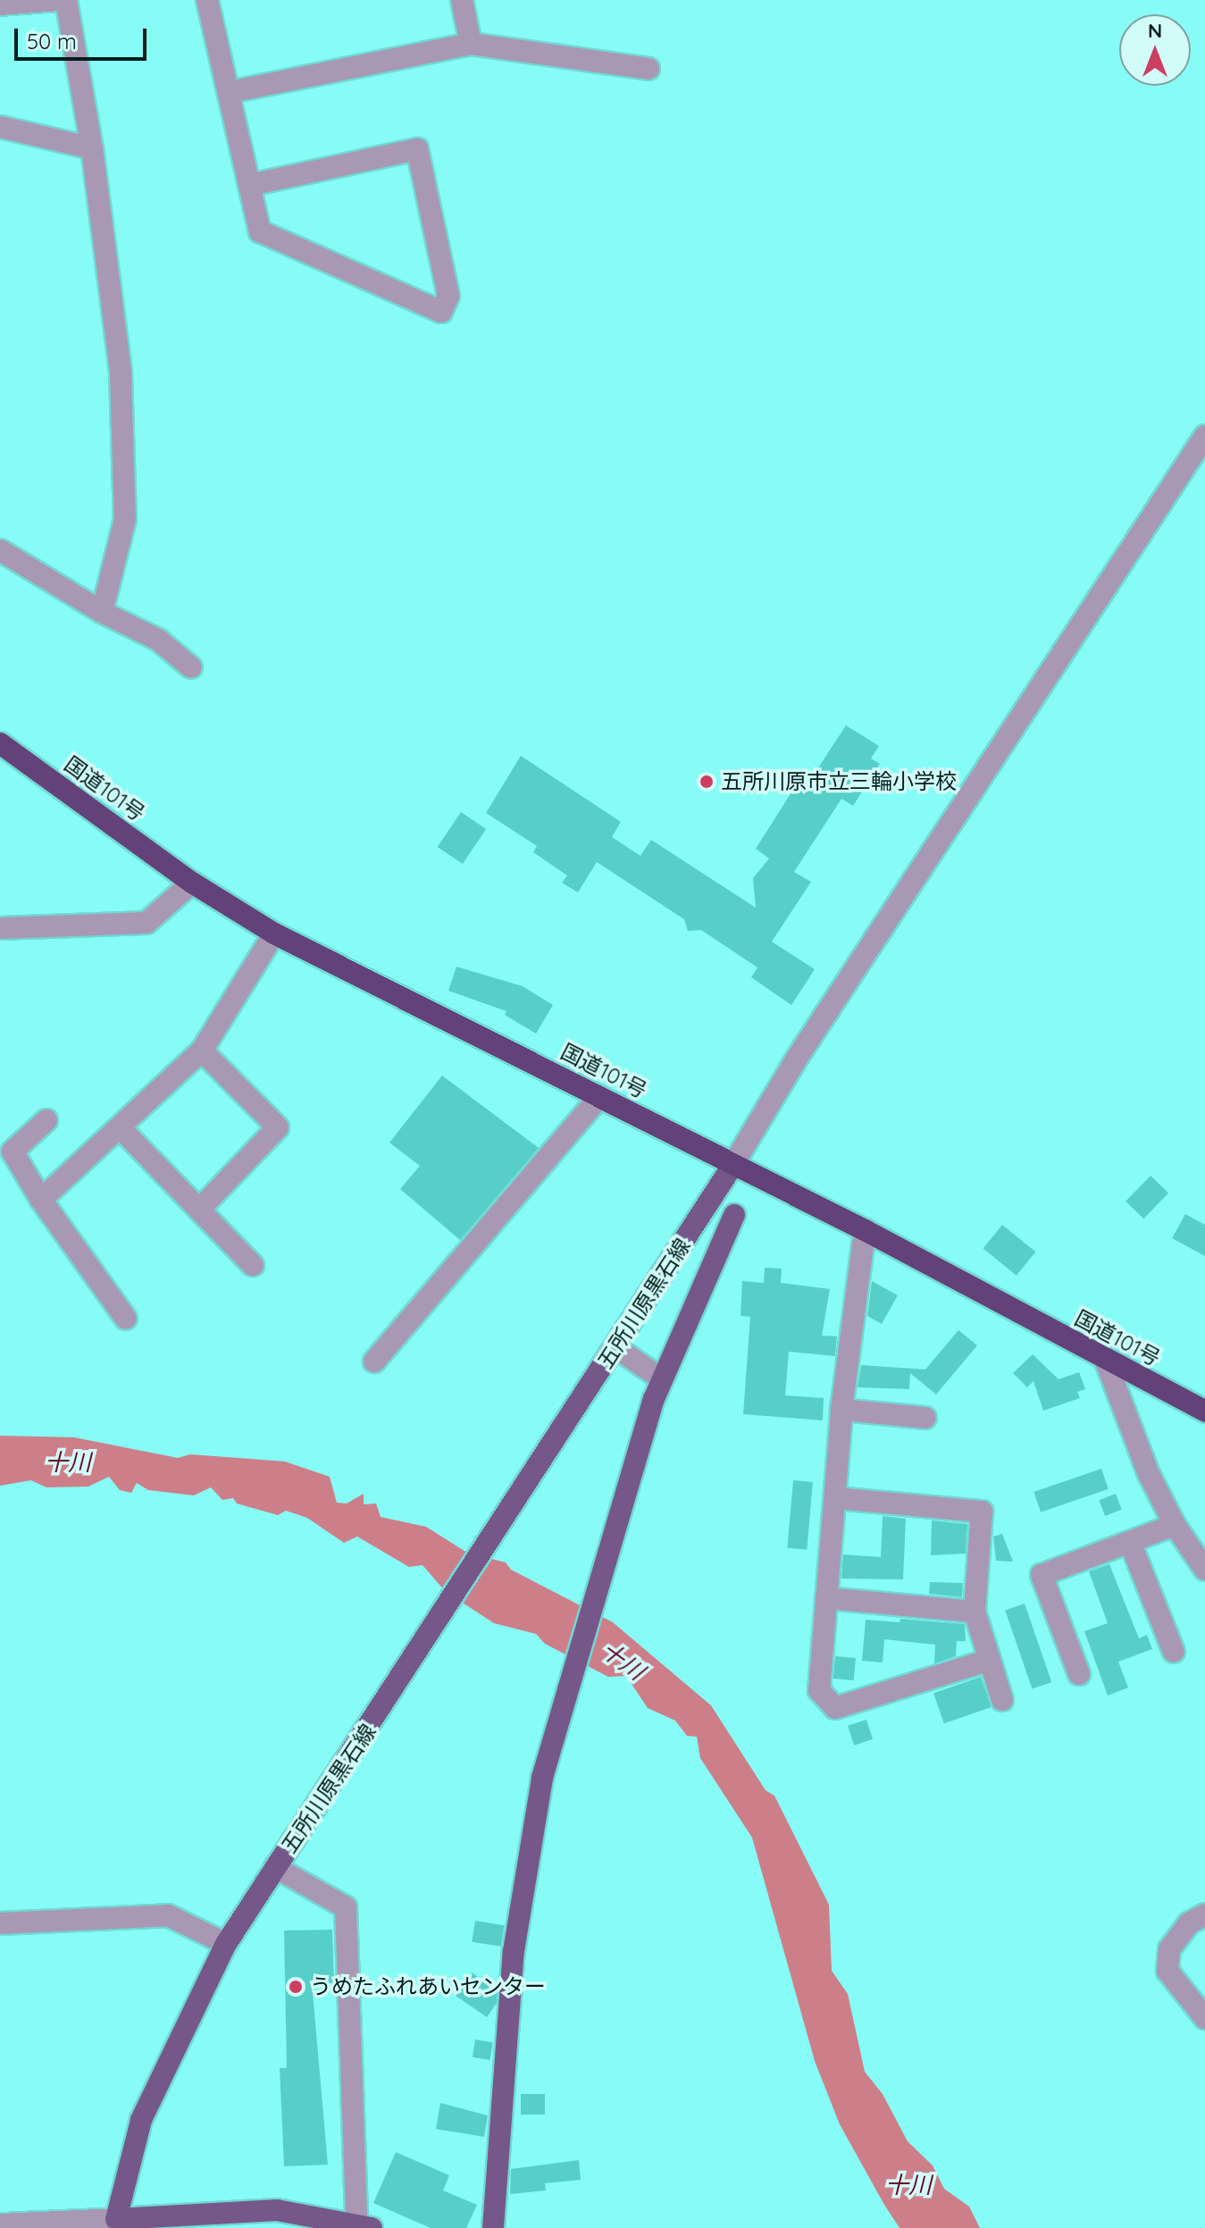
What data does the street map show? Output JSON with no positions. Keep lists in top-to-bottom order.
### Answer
{
  "streets": {
    "highway": ["国道101号"],
    "main road": ["五所川原黒石線"]
  },
  "crossings": [
    ["国道101号", "五所川原黒石線"]
  ],
  "water": ["十川"],
  "places": ["五所川原市立三輪小学校", "うめたふれあいセンター"],
  "scale_bar": "50 m",
  "north": "top"
}
